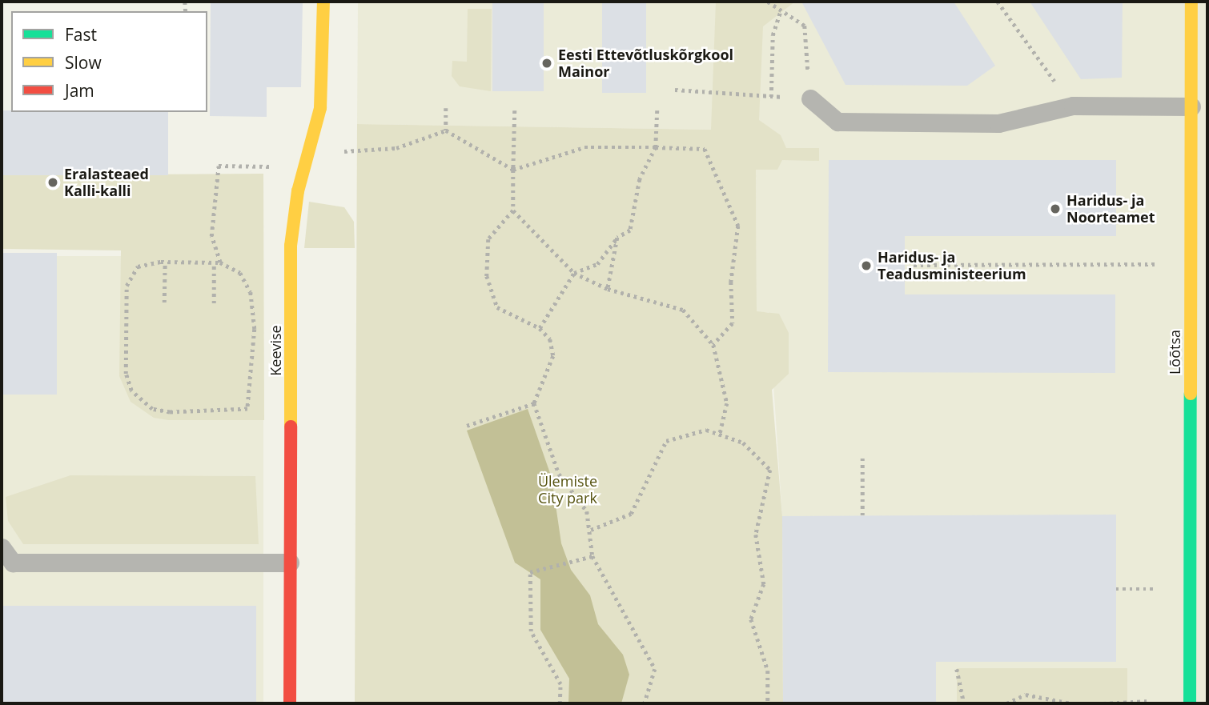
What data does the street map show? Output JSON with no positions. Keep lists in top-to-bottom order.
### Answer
{
  "streets": {
    "street": ["Keevise", "Lõõtsa"]
  },
  "parks": ["Ülemiste City park"],
  "places": [
    "Eesti Ettevõtluskõrgkool Mainor",
    "Eralasteaed Kalli-kalli",
    "Haridus- ja Noorteamet",
    "Haridus- ja Teadusministeerium"
  ],
  "legend": ["Fast", "Slow", "Jam"]
}
